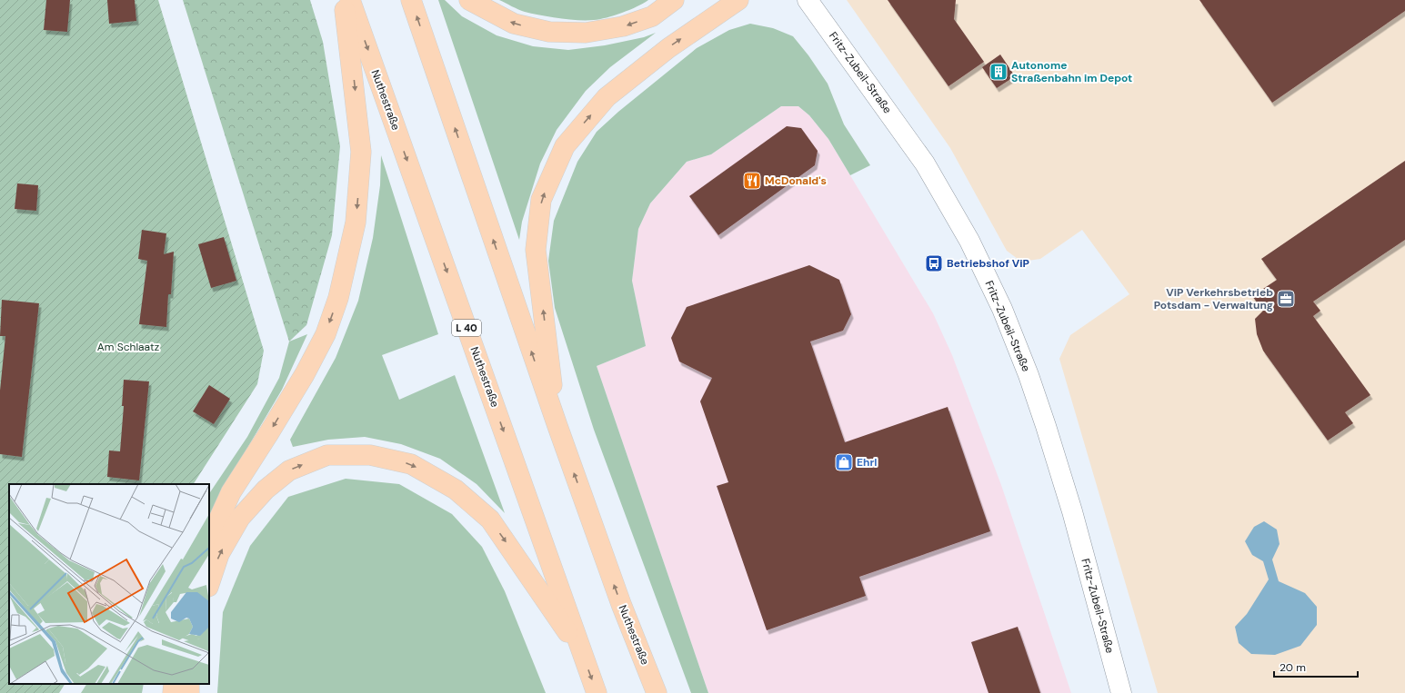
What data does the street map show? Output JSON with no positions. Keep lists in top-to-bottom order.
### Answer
{
  "streets": {
    "highway": ["Nuthestraße", "L 40"],
    "street": ["Fritz-Zubeil-Straße"]
  },
  "parks": ["Am Schlaatz"],
  "places": {
    "building": ["Autonome Straßenbahn im Depot"],
    "restaurant": ["McDonald's"],
    "bus stop": ["Betriebshof ViP"],
    "office": ["ViP Verkehrsbetrieb Potsdam - Verwaltung"],
    "shop": ["Ehrl"]
  },
  "scale_bar": "20 m"
}
